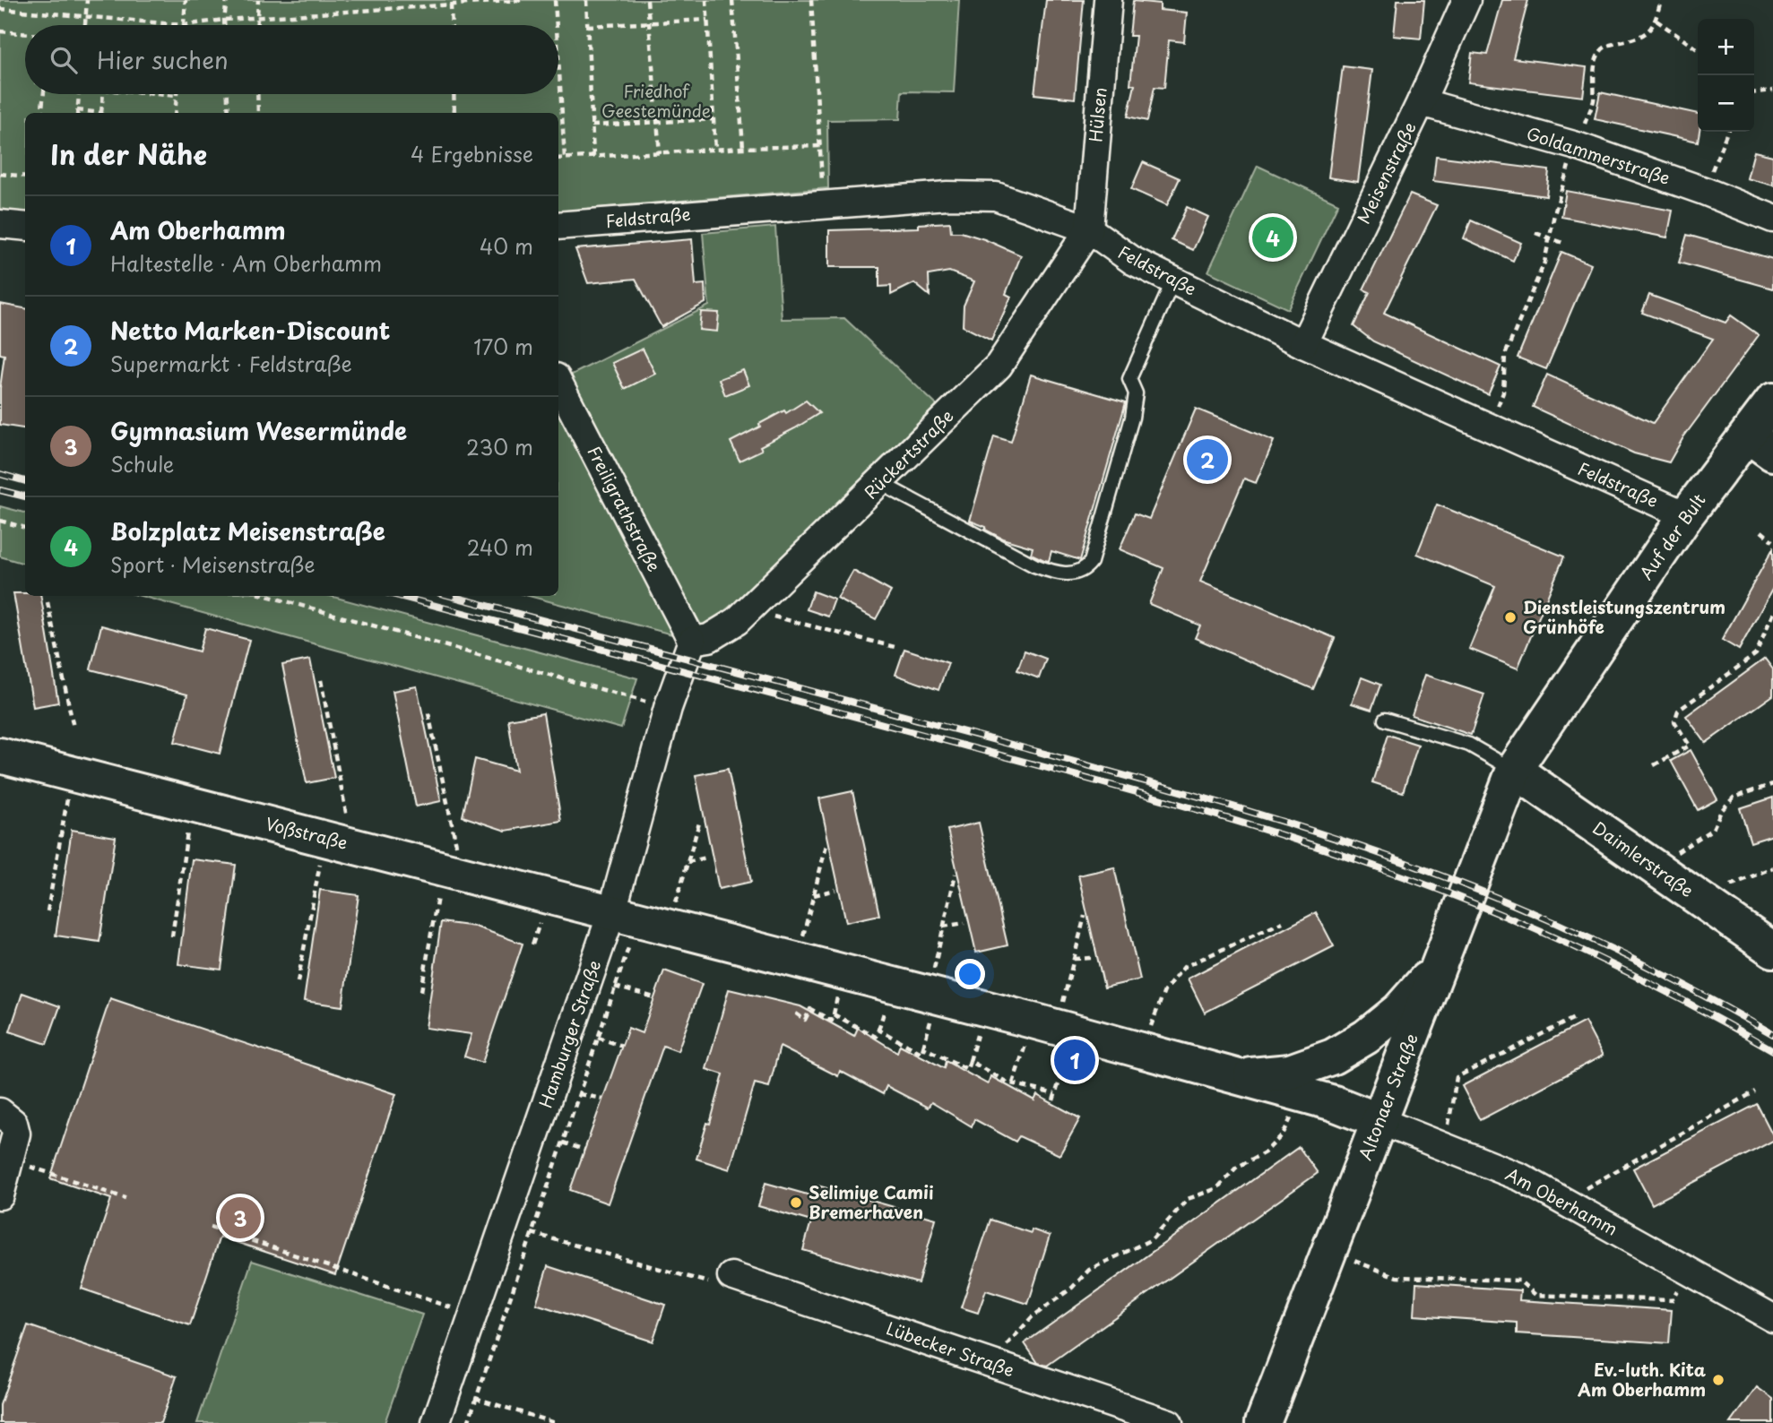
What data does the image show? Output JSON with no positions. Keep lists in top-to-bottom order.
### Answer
{
  "streets": {
    "street": [
      "Hülsen",
      "Goldammerstraße",
      "Meisenstraße",
      "Feldstraße",
      "Rückertstraße",
      "Freiligrathstraße",
      "Auf der Bult",
      "Voßstraße",
      "Daimlerstraße",
      "Hamburger Straße",
      "Altonaer Straße",
      "Am Oberhamm",
      "Lübecker Straße"
    ]
  },
  "crossings": [
    ["Hülsen", "Feldstraße"],
    ["Hülsen", "Rückertstraße"],
    ["Goldammerstraße", "Meisenstraße"],
    ["Meisenstraße", "Feldstraße"],
    ["Feldstraße", "Rückertstraße"],
    ["Feldstraße", "Auf der Bult"],
    ["Rückertstraße", "Freiligrathstraße"],
    ["Rückertstraße", "Hamburger Straße"],
    ["Freiligrathstraße", "Hamburger Straße"],
    ["Auf der Bult", "Daimlerstraße"],
    ["Auf der Bult", "Altonaer Straße"],
    ["Voßstraße", "Hamburger Straße"],
    ["Voßstraße", "Am Oberhamm"],
    ["Daimlerstraße", "Altonaer Straße"],
    ["Hamburger Straße", "Am Oberhamm"],
    ["Altonaer Straße", "Am Oberhamm"]
  ],
  "parks": ["Friedhof Geestemünde"],
  "places": ["Dienstleistungszentrum Grünhöfe", "Selimiye Camii Bremerhaven", "Ev.-luth. Kita Am Oberhamm"],
  "page": {
    "map_buttons": ["+", "−"],
    "search": "Hier suchen",
    "heading": ["In der Nähe", "4 Ergebnisse"],
    "list": [
      {
        "mark": "1",
        "name": "Am Oberhamm",
        "note": "Haltestelle · Am Oberhamm",
        "value": "40 m"
      },
      {
        "mark": "2",
        "name": "Netto Marken-Discount",
        "note": "Supermarkt · Feldstraße",
        "value": "170 m"
      },
      {
        "mark": "3",
        "name": "Gymnasium Wesermünde",
        "note": "Schule",
        "value": "230 m"
      },
      {
        "mark": "4",
        "name": "Bolzplatz Meisenstraße",
        "note": "Sport · Meisenstraße",
        "value": "240 m"
      }
    ],
    "pins": [
      "4",
      "2",
      "1",
      "3"
    ]
  }
}
